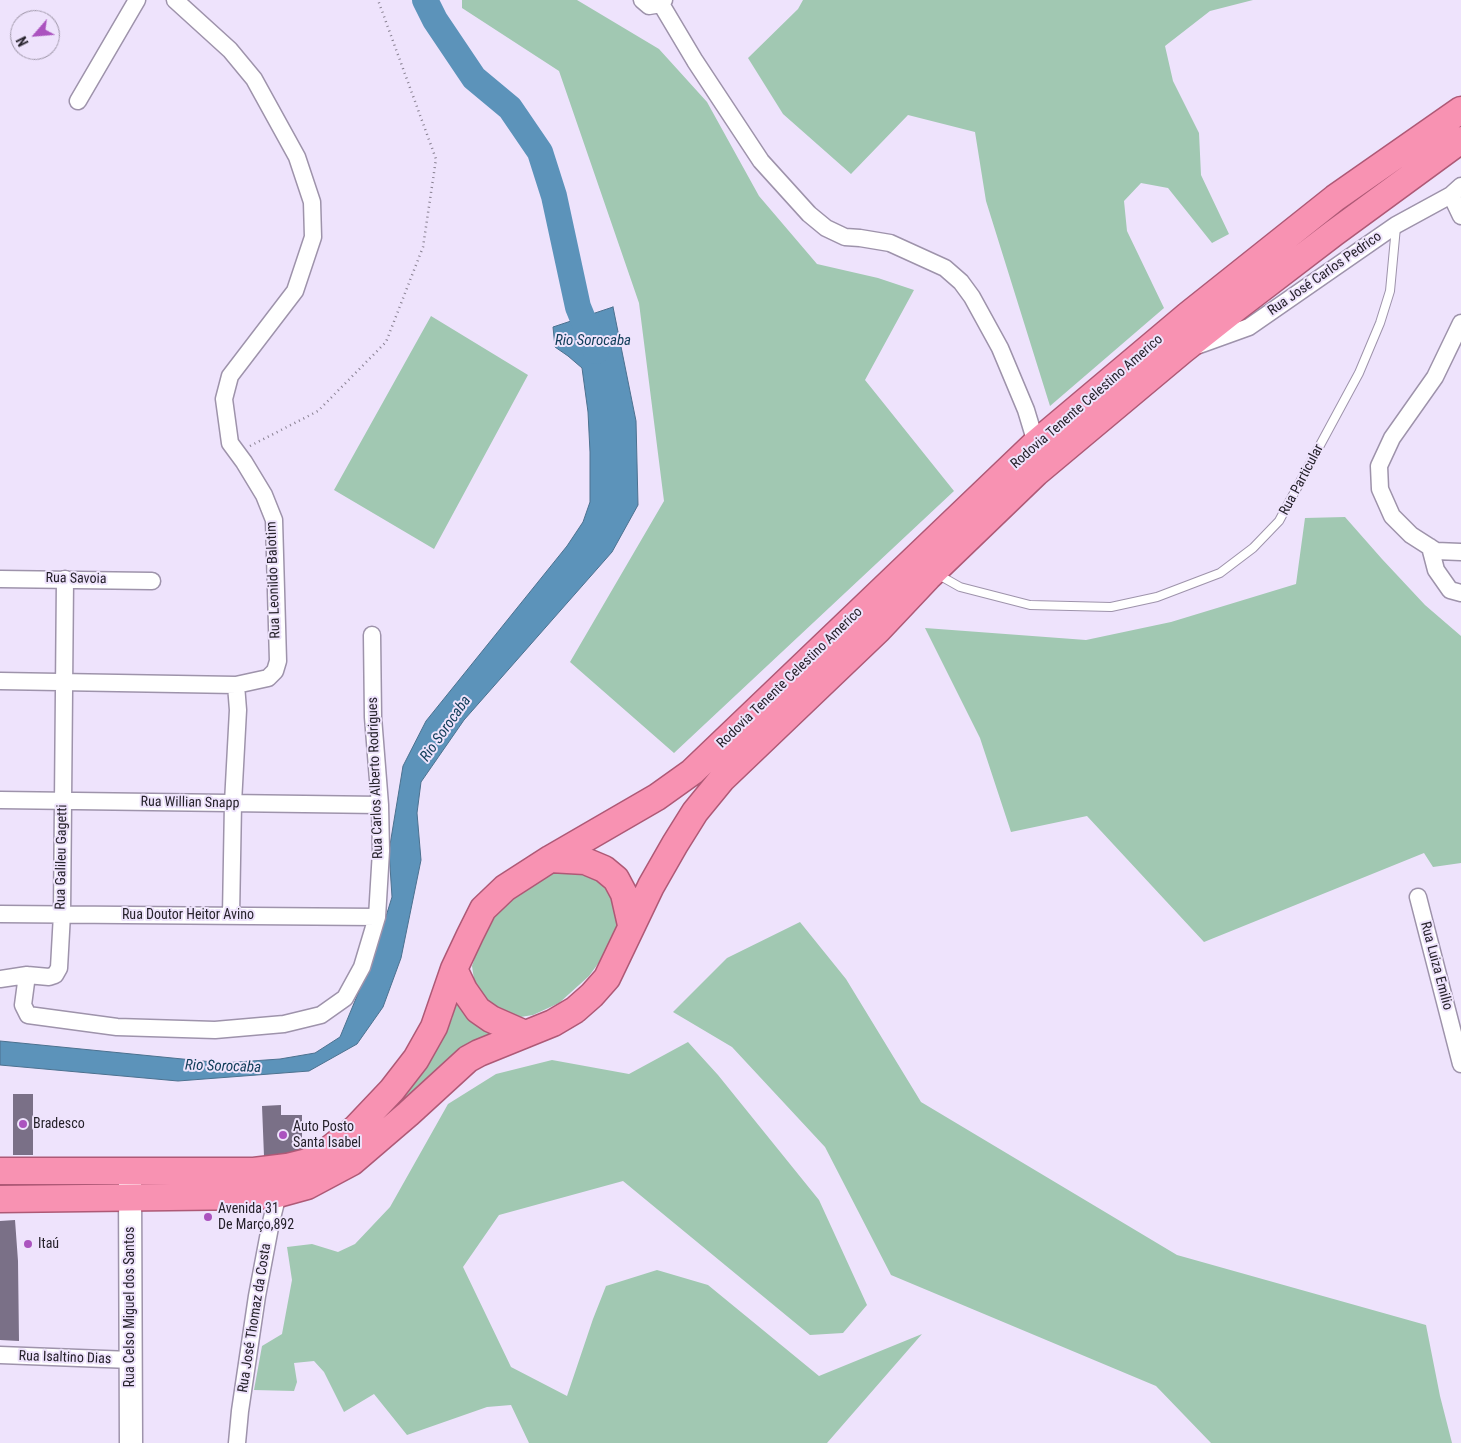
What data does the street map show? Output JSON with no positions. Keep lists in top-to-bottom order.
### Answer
{
  "streets": {
    "highway": ["Rodovia Tenente Celestino Americo"],
    "main road": ["Rua Celso Miguel dos Santos"],
    "street": [
      "Rua José Carlos Pedrico",
      "Rua Savoia",
      "Rua Leonildo Balotim",
      "Rua Carlos Alberto Rodrigues",
      "Rua Willian Snapp",
      "Rua Galileu Gagetti",
      "Rua Doutor Heitor Avino",
      "Rua Luiza Emilio",
      "Rua José Thomaz da Costa",
      "Rua Isaltino Dias"
    ],
    "lane": ["Rua Particular"]
  },
  "crossings": [
    ["Rua José Carlos Pedrico", "Rodovia Tenente Celestino Americo"],
    ["Rua José Carlos Pedrico", "Rua Particular"],
    ["Rodovia Tenente Celestino Americo", "Rua Particular"],
    ["Rodovia Tenente Celestino Americo", "Rua Celso Miguel dos Santos"],
    ["Rodovia Tenente Celestino Americo", "Rua José Thomaz da Costa"],
    ["Rua Savoia", "Rua Galileu Gagetti"],
    ["Rua Carlos Alberto Rodrigues", "Rua Willian Snapp"],
    ["Rua Carlos Alberto Rodrigues", "Rua Galileu Gagetti"],
    ["Rua Carlos Alberto Rodrigues", "Rua Doutor Heitor Avino"],
    ["Rua Willian Snapp", "Rua Galileu Gagetti"],
    ["Rua Galileu Gagetti", "Rua Doutor Heitor Avino"],
    ["Rua Celso Miguel dos Santos", "Rua Isaltino Dias"]
  ],
  "water": ["Rio Sorocaba"],
  "places": [
    "Bradesco",
    "Auto Posto Santa Isabel",
    "Avenida 31 De Março,892",
    "Itaú"
  ],
  "north": "bottom left"
}
